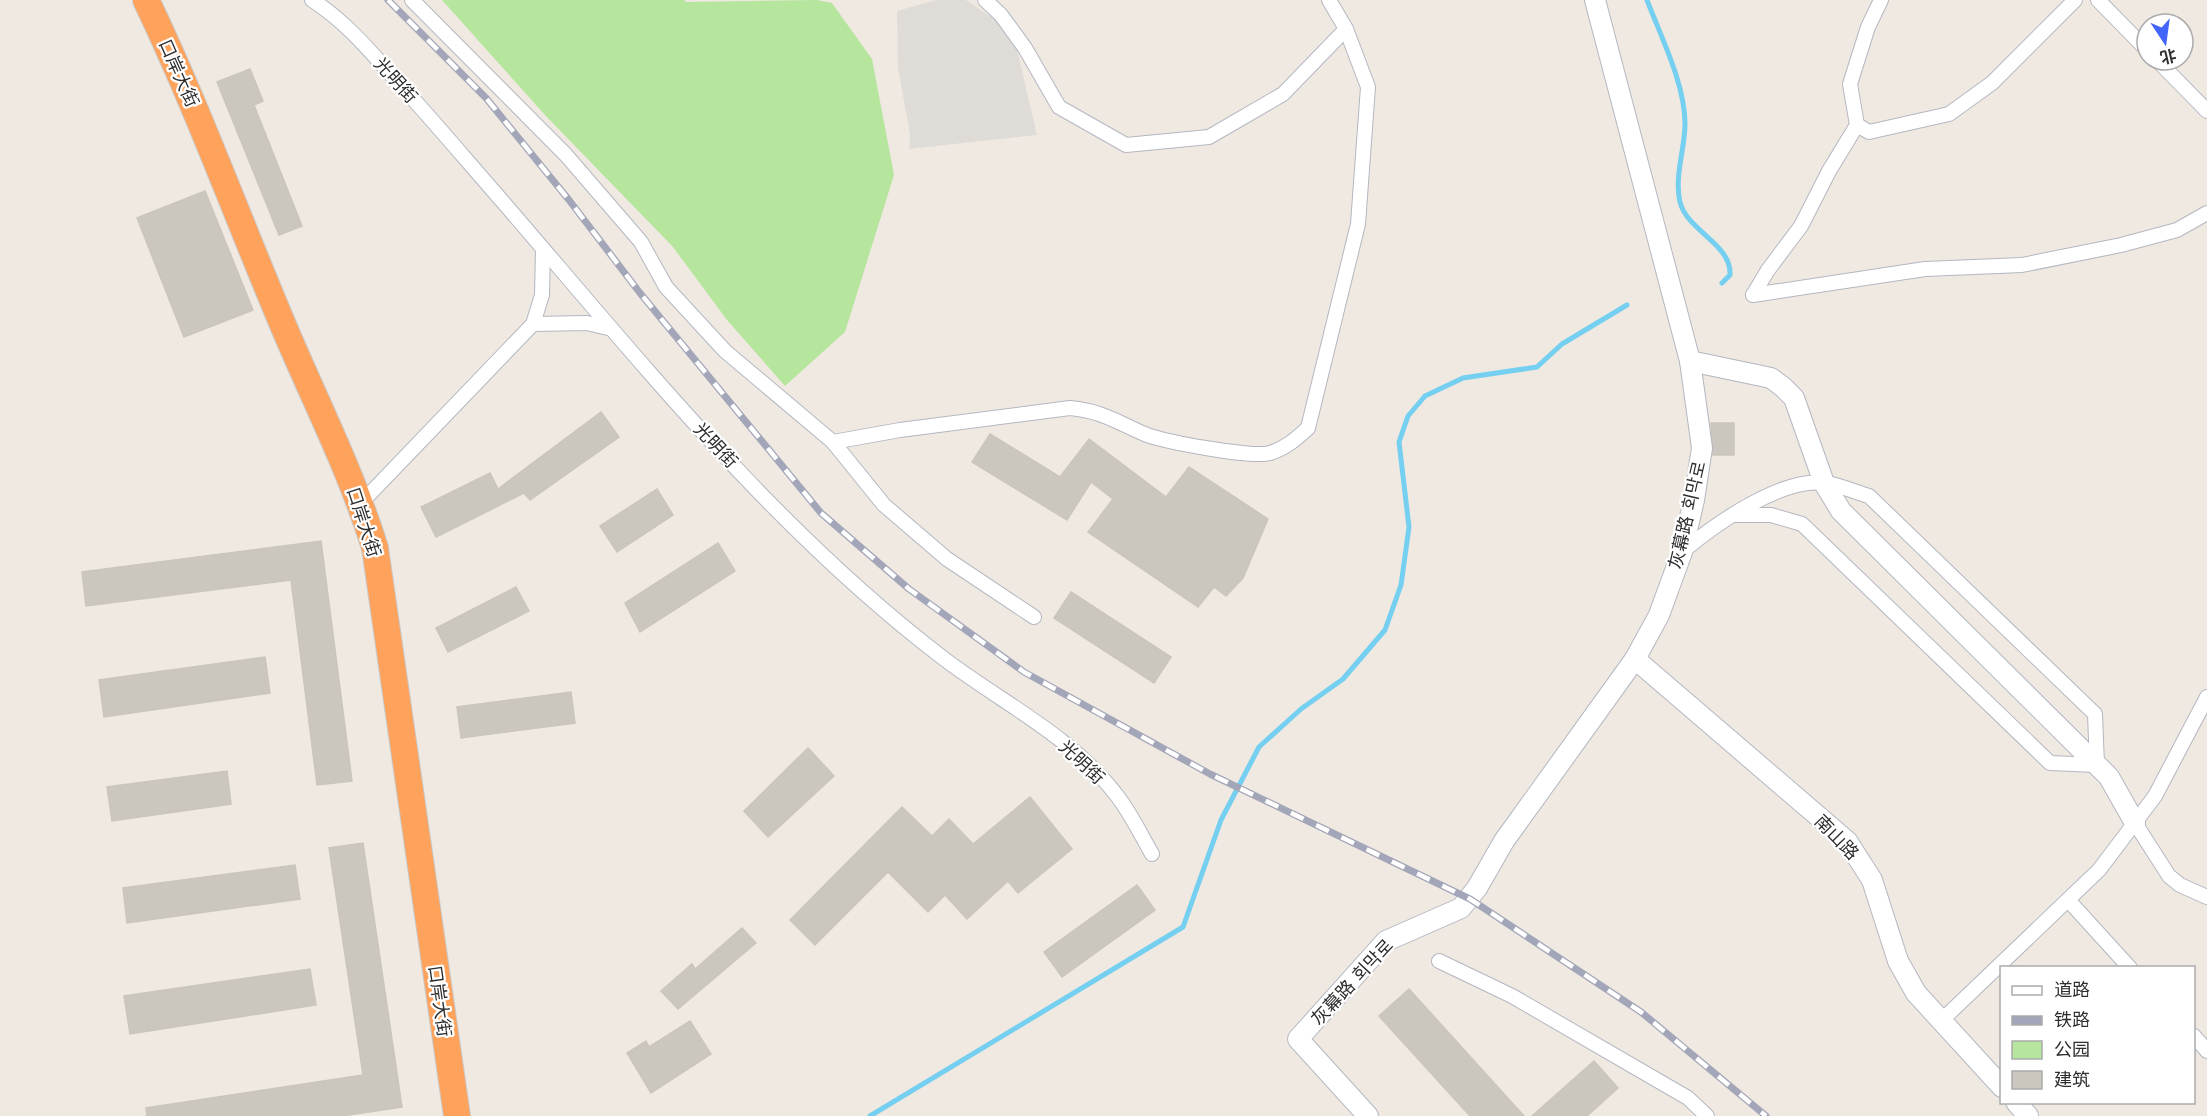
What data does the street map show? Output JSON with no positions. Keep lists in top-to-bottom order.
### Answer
{
  "streets": {
    "highway": ["口岸大街"],
    "street": ["光明街", "灰幕路 회막로", "南山路"]
  },
  "crossings": [
    ["灰幕路 회막로", "南山路"]
  ],
  "legend": [
    "道路",
    "铁路",
    "公园",
    "建筑"
  ],
  "north": "bottom"
}
